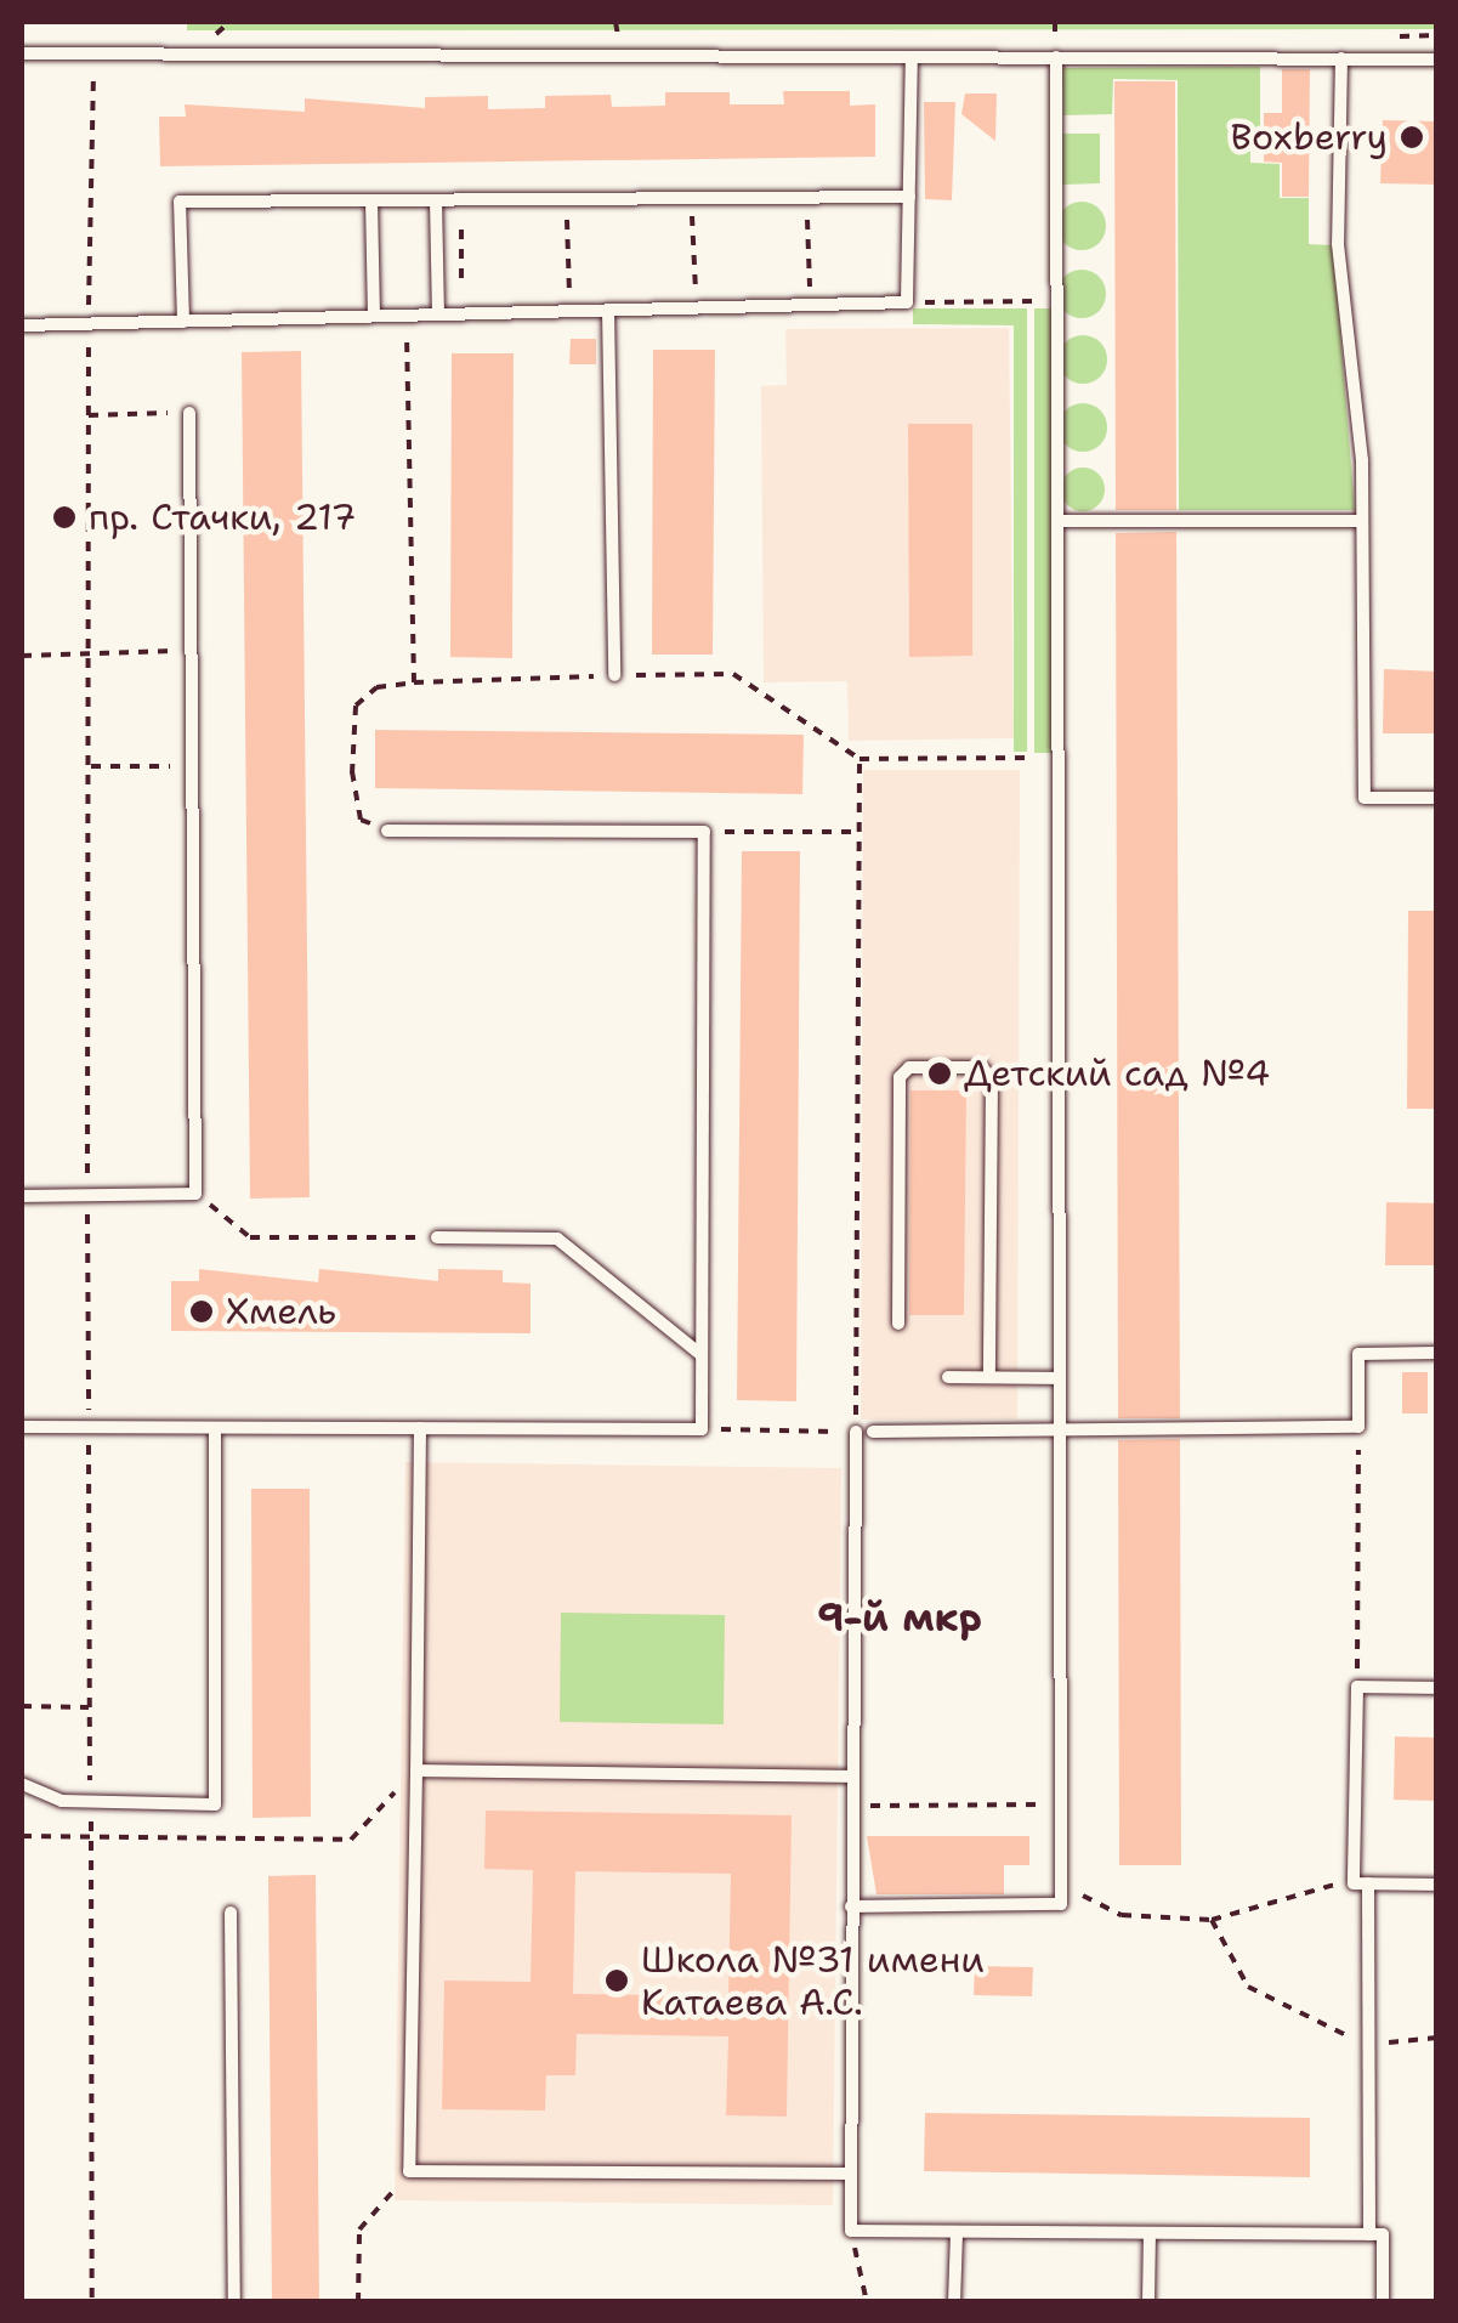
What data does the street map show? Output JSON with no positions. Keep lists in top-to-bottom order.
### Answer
{
  "districts": ["9-й мкр"],
  "places": [
    "Boxberry",
    "пр. Стачки, 217",
    "Детский сад №4",
    "Хмель",
    "Школа №31 имени Катаева А.С."
  ]
}
